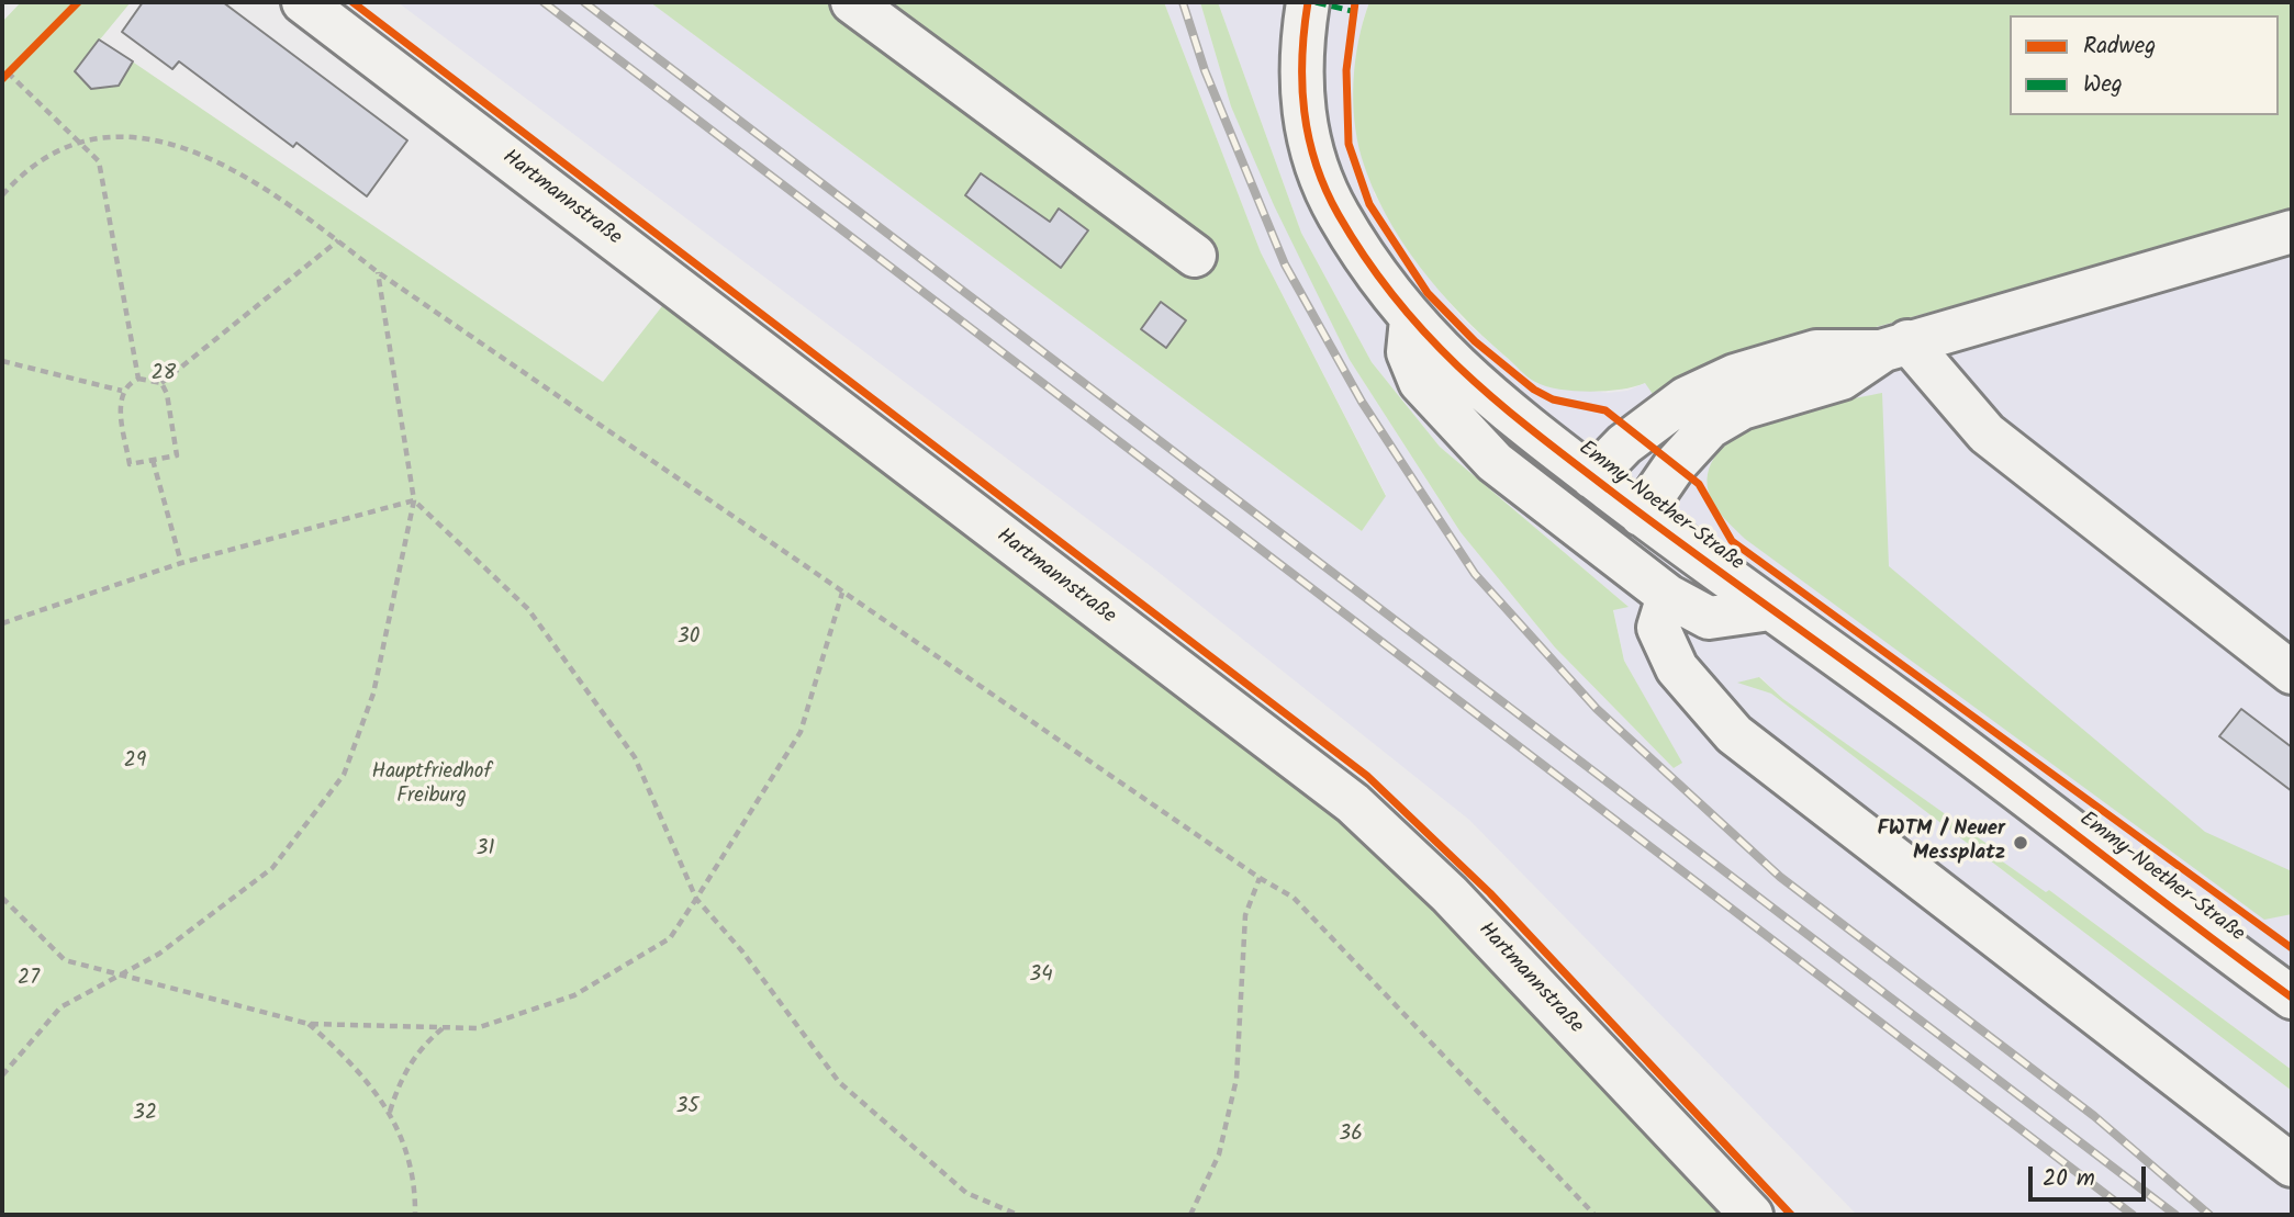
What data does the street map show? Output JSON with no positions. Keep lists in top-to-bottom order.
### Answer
{
  "streets": {
    "street": ["Hartmannstraße", "Emmy-Noether-Straße"]
  },
  "parks": [
    "28",
    "30",
    "29",
    "Hauptfriedhof Freiburg",
    "31",
    "34",
    "27",
    "35",
    "32",
    "36"
  ],
  "places": ["FWTM / Neuer Messplatz"],
  "legend": ["Radweg", "Weg"],
  "scale_bar": "20 m"
}
